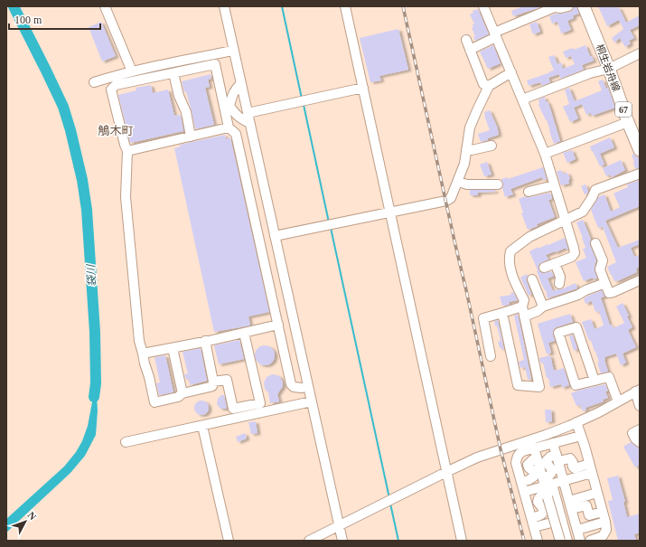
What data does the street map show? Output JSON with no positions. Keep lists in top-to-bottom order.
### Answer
{
  "streets": {
    "main road": ["桐生岩舟線", "67"]
  },
  "districts": ["鵤木町"],
  "water": ["袋川"],
  "scale_bar": "100 m",
  "north": "top right"
}
